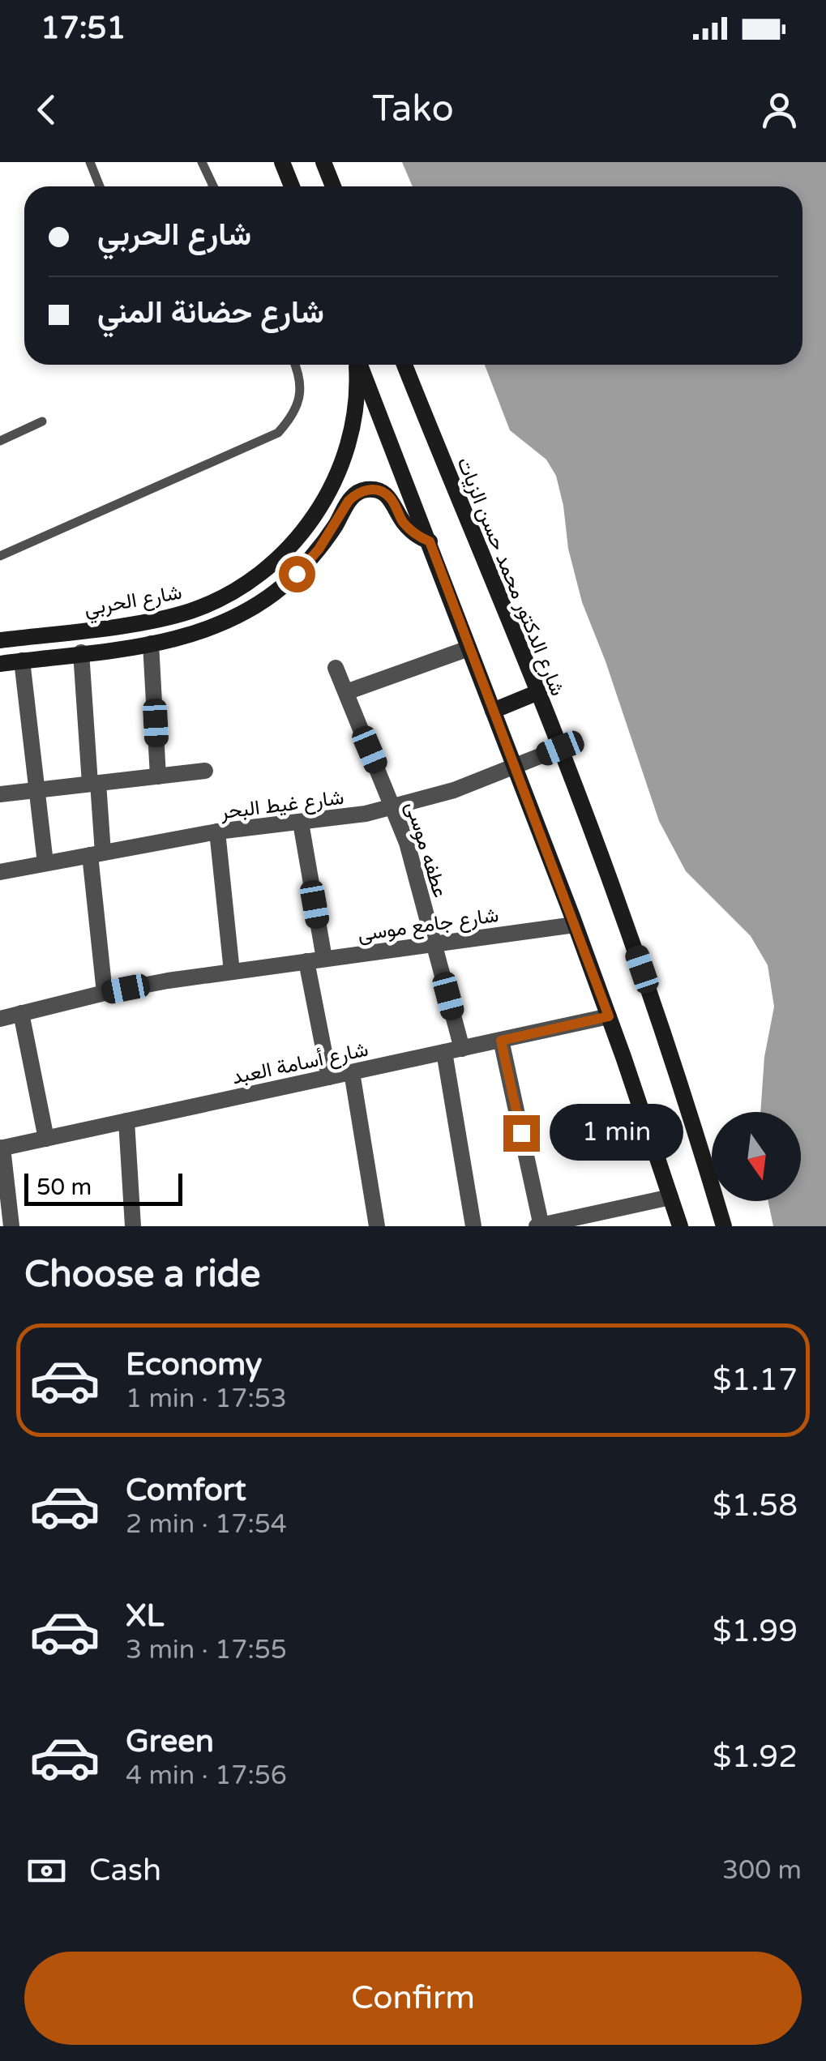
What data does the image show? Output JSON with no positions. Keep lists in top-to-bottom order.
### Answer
{
  "streets": {
    "street": [
      "شارع الدكتور محمد حسن الزيات",
      "شارع الحربي",
      "شارع غيط البحر",
      "عطفه موسى",
      "شارع جامع موسى",
      "شارع أسامة العبد"
    ]
  },
  "crossings": [
    ["شارع الدكتور محمد حسن الزيات", "شارع غيط البحر"],
    ["شارع غيط البحر", "عطفه موسى"],
    ["عطفه موسى", "شارع جامع موسى"],
    ["عطفه موسى", "شارع أسامة العبد"]
  ],
  "scale_bar": "50 m",
  "north": "bottom",
  "page": {
    "status": "17:51",
    "header": "Tako",
    "banner": ["شارع الحربي", "شارع حضانة المني"],
    "bubble": "1 min",
    "scale": "50 m",
    "heading": "Choose a ride",
    "list": [
      {
        "name": "Economy",
        "note": "1 min · 17:53",
        "value": "$1.17"
      },
      {
        "name": "Comfort",
        "note": "2 min · 17:54",
        "value": "$1.58"
      },
      {
        "name": "XL",
        "note": "3 min · 17:55",
        "value": "$1.99"
      },
      {
        "name": "Green",
        "note": "4 min · 17:56",
        "value": "$1.92"
      }
    ],
    "pay": ["Cash", "300 m"],
    "buttons": "Confirm"
  }
}
